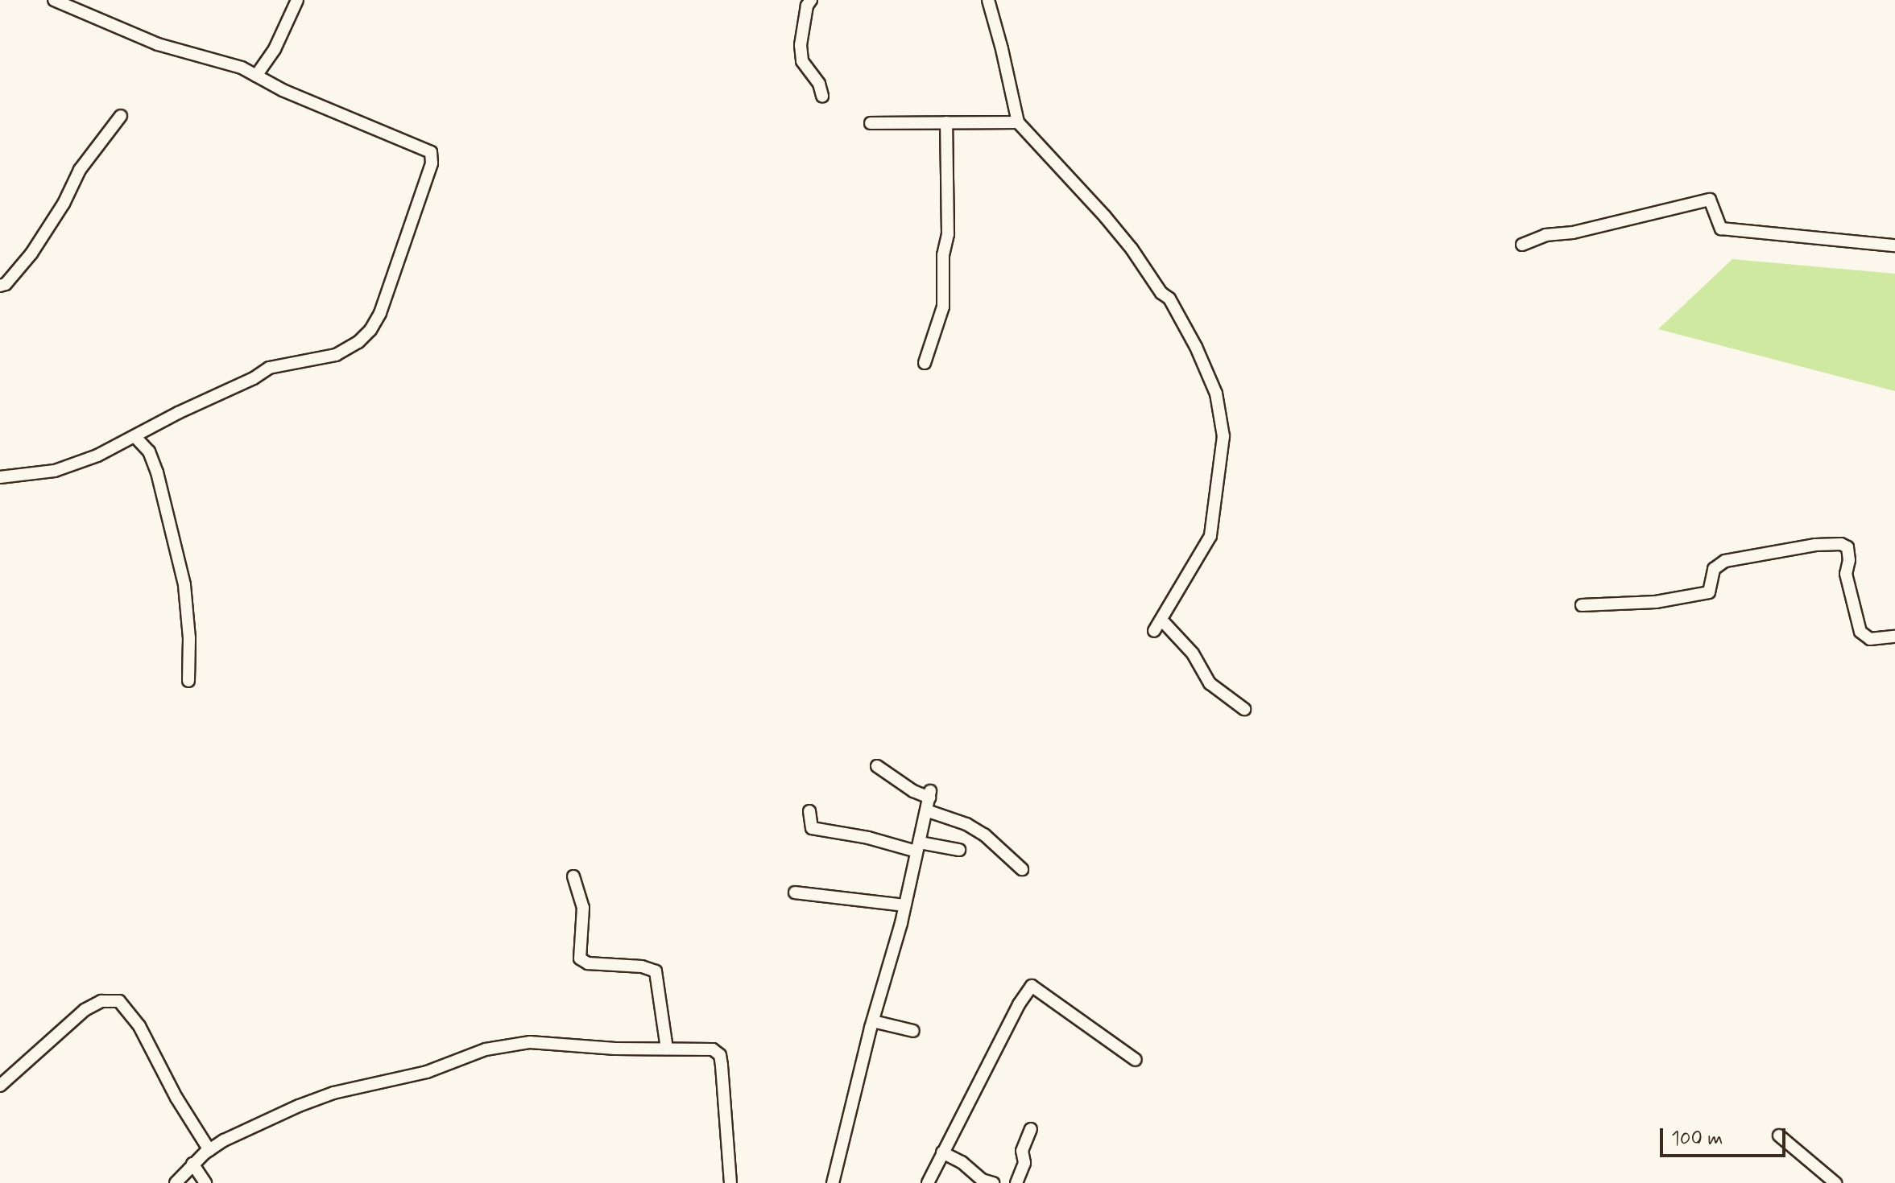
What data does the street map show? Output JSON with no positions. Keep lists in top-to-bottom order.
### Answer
{
  "scale_bar": "100 m"
}
